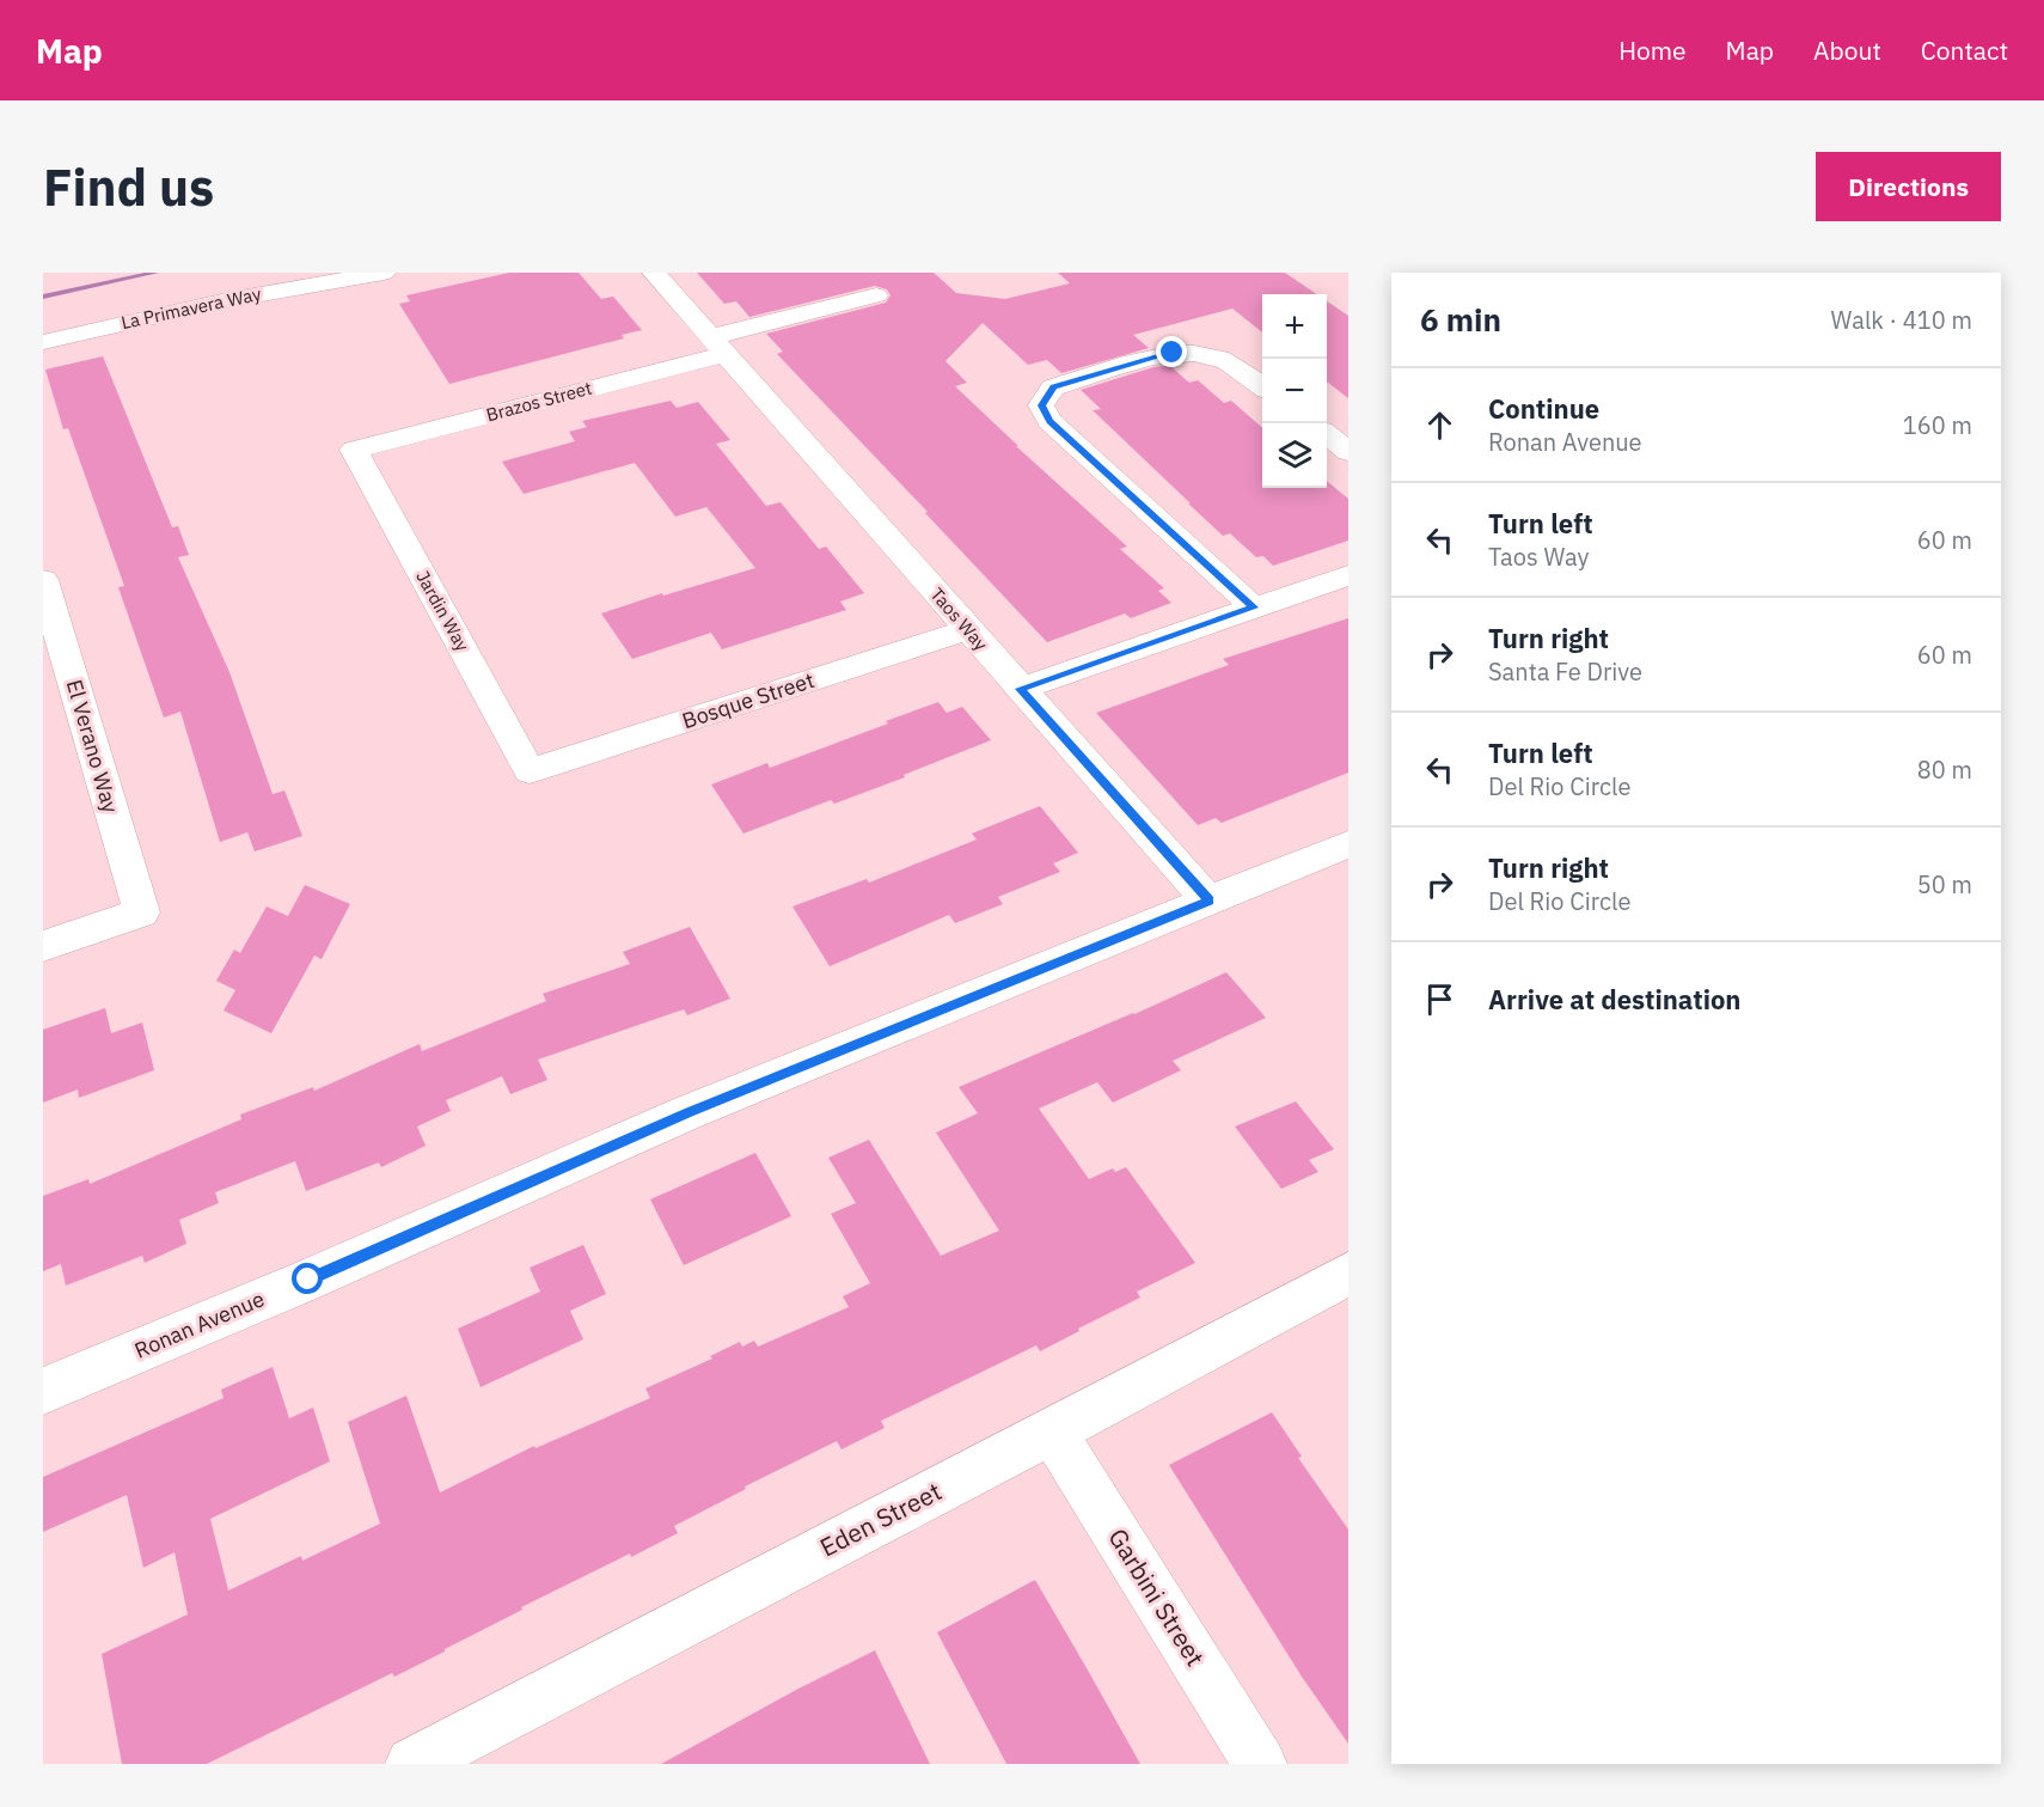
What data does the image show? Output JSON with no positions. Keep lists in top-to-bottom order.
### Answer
{
  "streets": {
    "street": [
      "La Primavera Way",
      "Brazos Street",
      "Jardin Way",
      "Taos Way",
      "Bosque Street",
      "El Verano Way",
      "Ronan Avenue",
      "Eden Street",
      "Garbini Street"
    ]
  },
  "crossings": [
    ["Brazos Street", "Jardin Way"],
    ["Brazos Street", "Taos Way"],
    ["Jardin Way", "Bosque Street"],
    ["Taos Way", "Bosque Street"],
    ["Taos Way", "Ronan Avenue"],
    ["Eden Street", "Garbini Street"]
  ],
  "page": {
    "header": "Map",
    "nav": [
      "Home",
      "Map",
      "About",
      "Contact"
    ],
    "buttons": "Directions",
    "title": "Find us",
    "heading": ["6 min", "Walk · 410 m"],
    "map_buttons": ["+", "−"],
    "list": [
      ["Continue", "Ronan Avenue", "160 m"],
      ["Turn left", "Taos Way", "60 m"],
      ["Turn right", "Santa Fe Drive", "60 m"],
      ["Turn left", "Del Rio Circle", "80 m"],
      ["Turn right", "Del Rio Circle", "50 m"],
      "Arrive at destination"
    ]
  }
}
